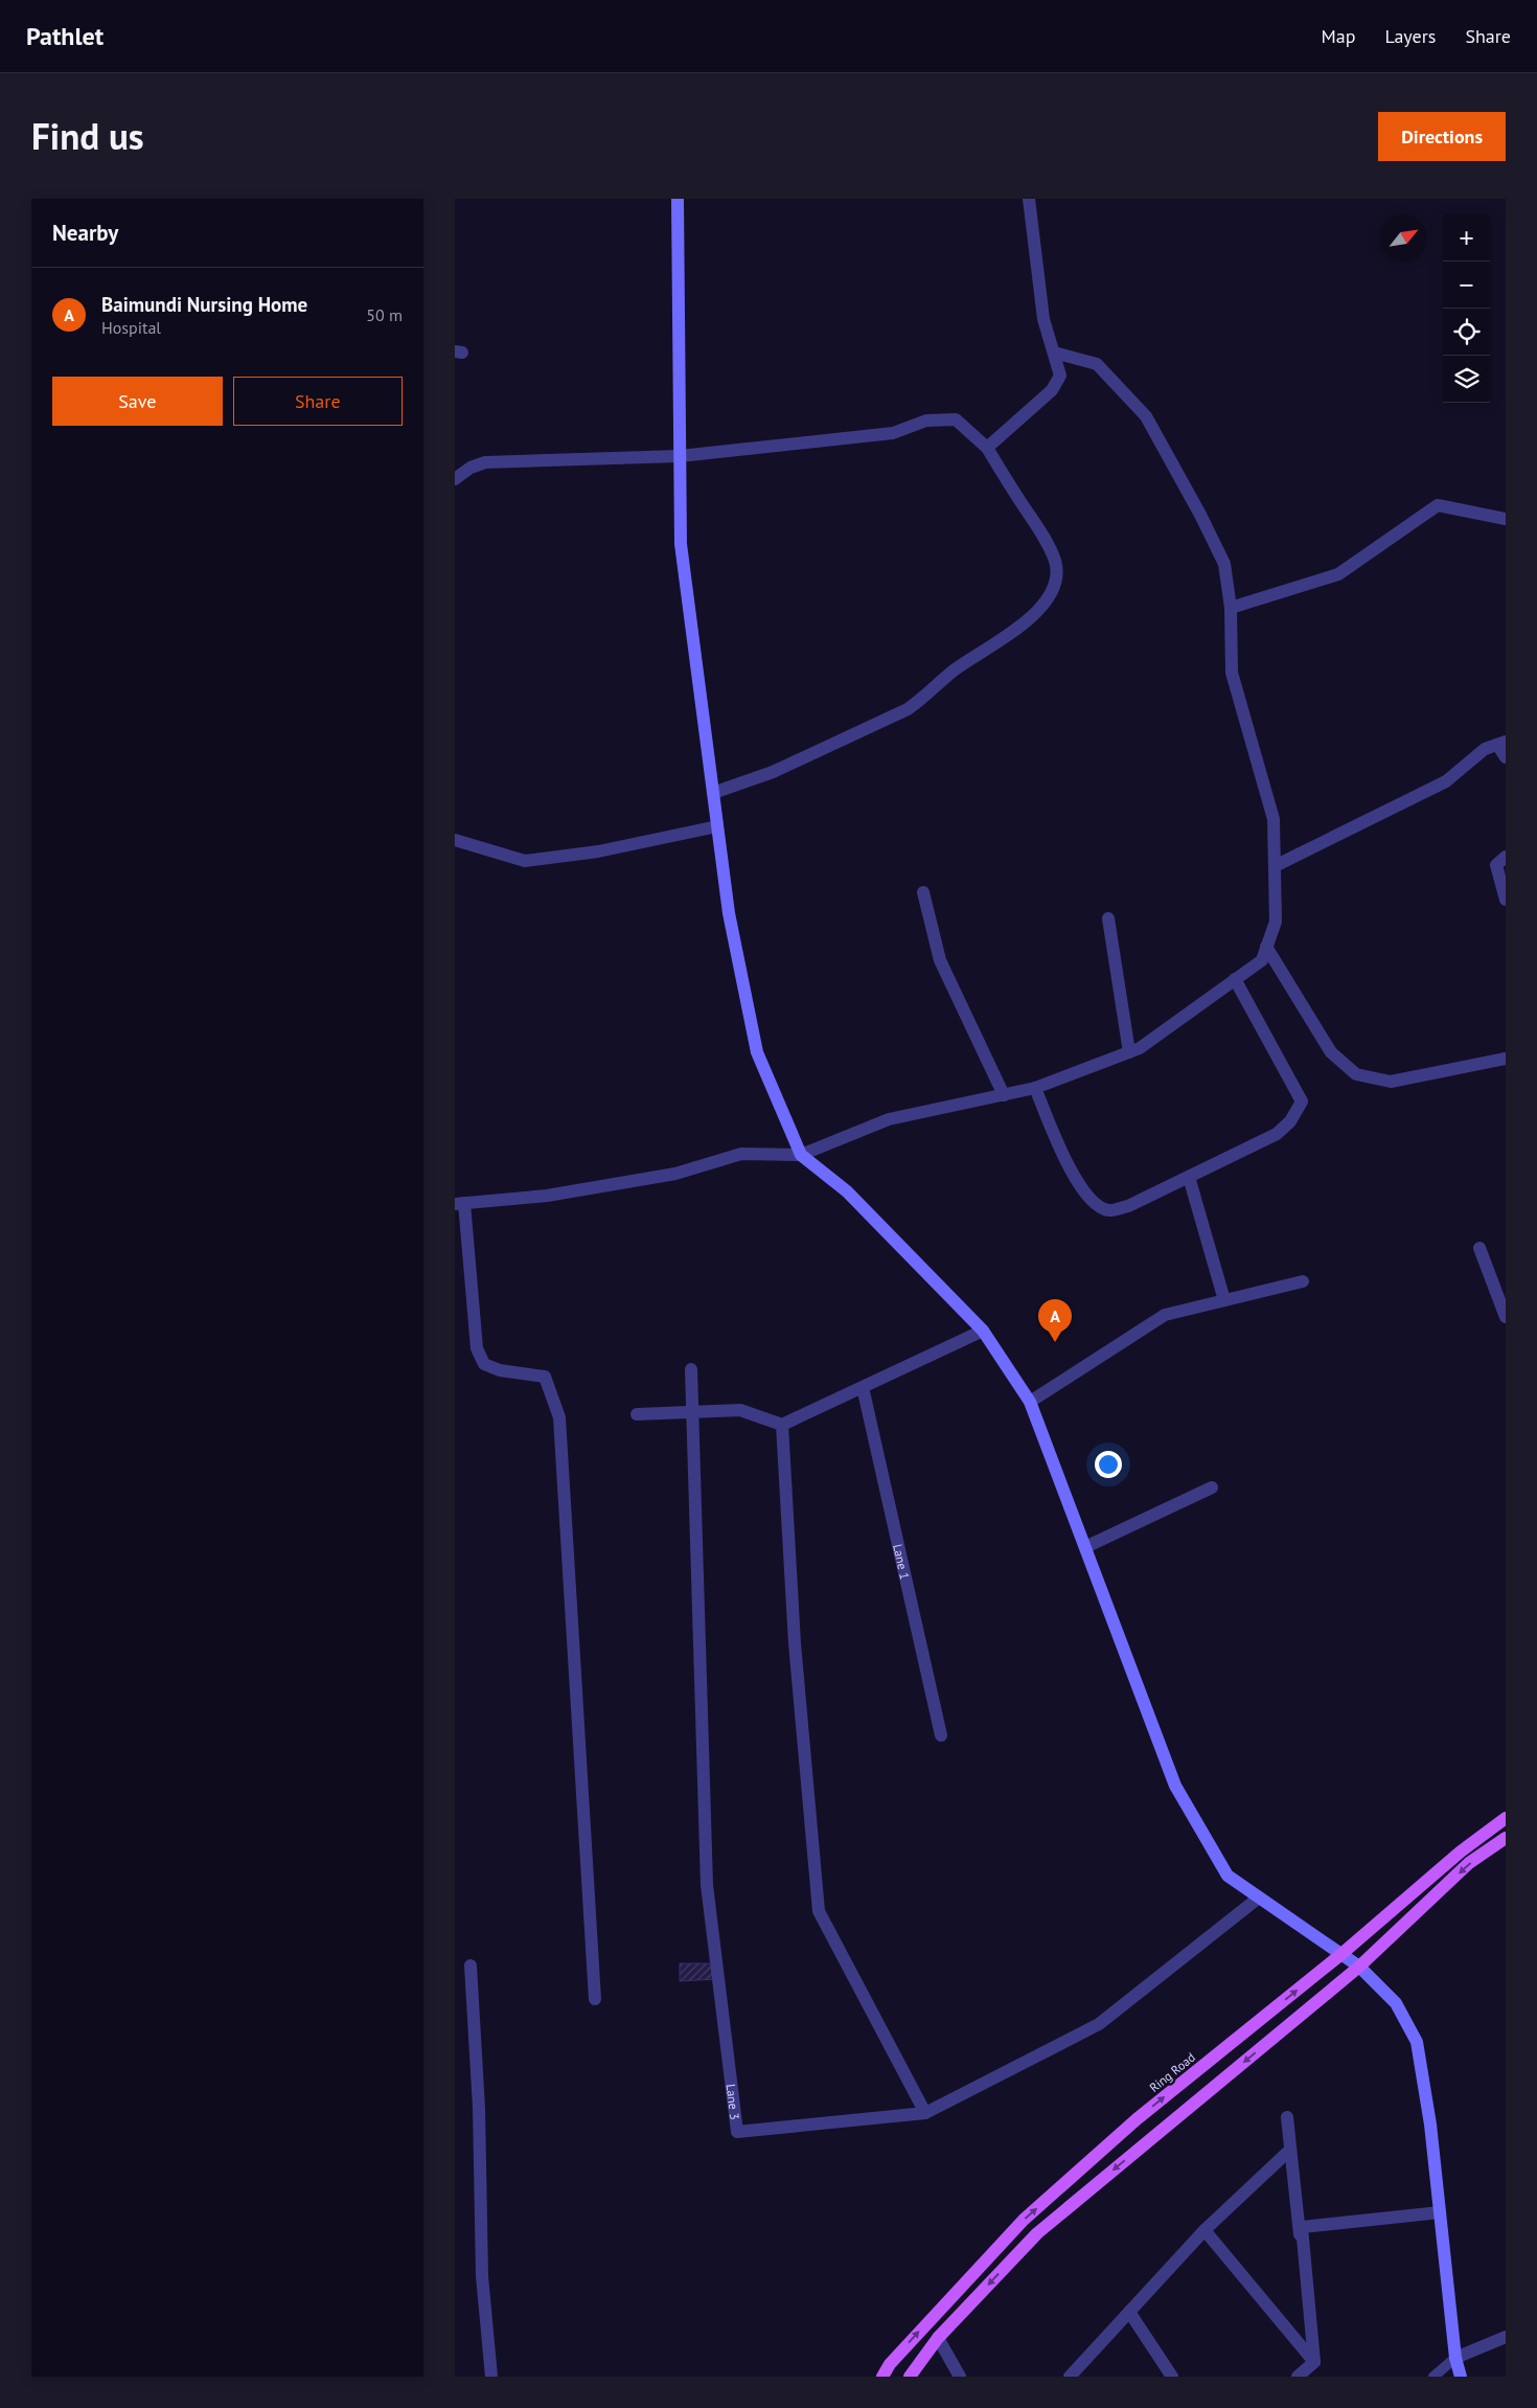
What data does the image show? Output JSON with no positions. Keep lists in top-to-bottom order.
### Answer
{
  "streets": {
    "main road": ["Ring Road"],
    "street": ["Lane 1", "Lane 3"]
  },
  "north": "top right",
  "page": {
    "header": "Pathlet",
    "nav": ["Map", "Layers", "Share"],
    "title": "Find us",
    "buttons": [
      "Directions",
      ["Save", "Share"]
    ],
    "heading": "Nearby",
    "map_buttons": ["+", "−"],
    "list": [
      {
        "mark": "A",
        "name": "Baimundi Nursing Home",
        "note": "Hospital",
        "value": "50 m"
      }
    ],
    "pins": "A"
  }
}
